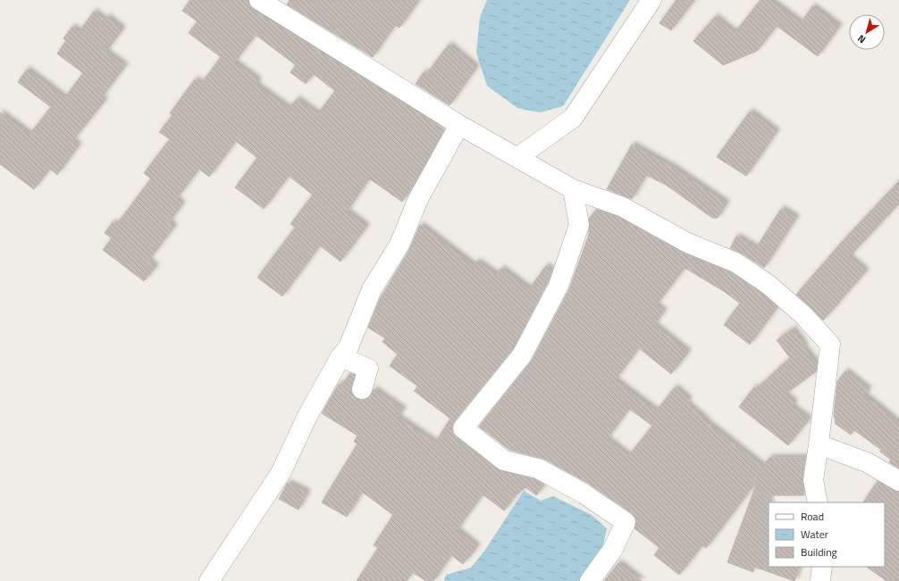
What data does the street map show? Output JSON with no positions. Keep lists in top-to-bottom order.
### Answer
{
  "legend": ["Road", "Water", "Building"],
  "north": "bottom left"
}
